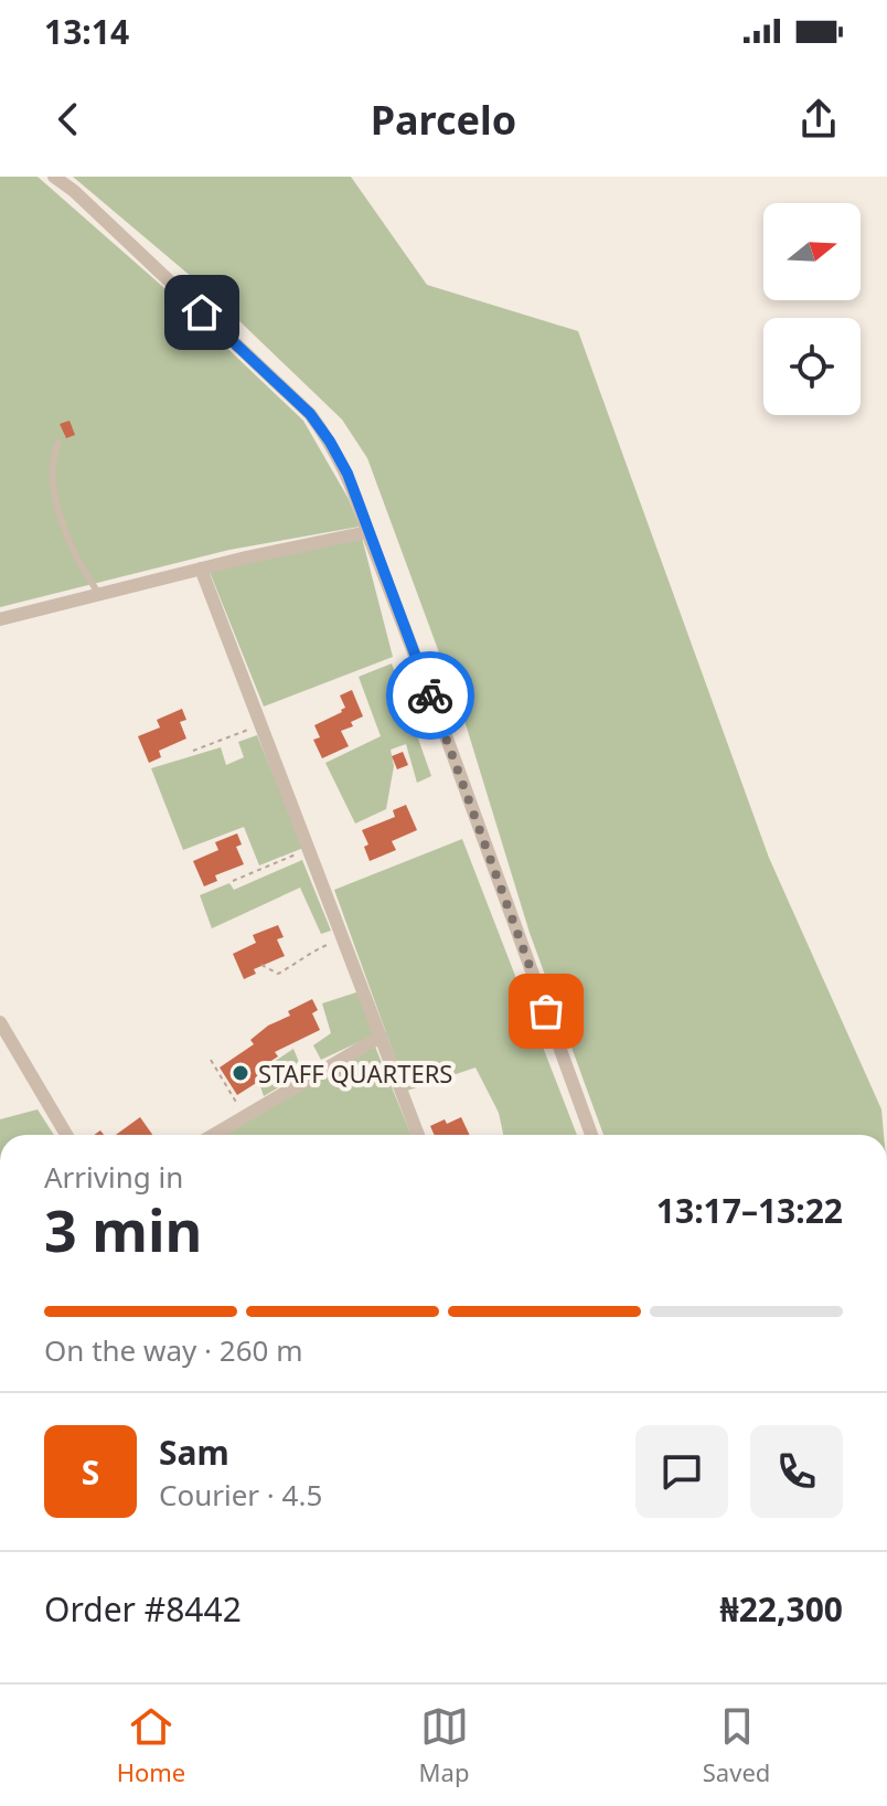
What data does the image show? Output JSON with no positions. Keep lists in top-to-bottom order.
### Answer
{
  "places": ["STAFF QUARTERS"],
  "north": "right",
  "page": {
    "status": "13:14",
    "header": "Parcelo",
    "heading": ["3 min", "Arriving in", "13:17–13:22"],
    "panel": [
      "Sam",
      "Courier · 4.5",
      "Order #8442",
      "₦22,300"
    ],
    "bar": "On the way · 260 m",
    "round": "S",
    "tabs": ["Home", "Map", "Saved"]
  }
}
